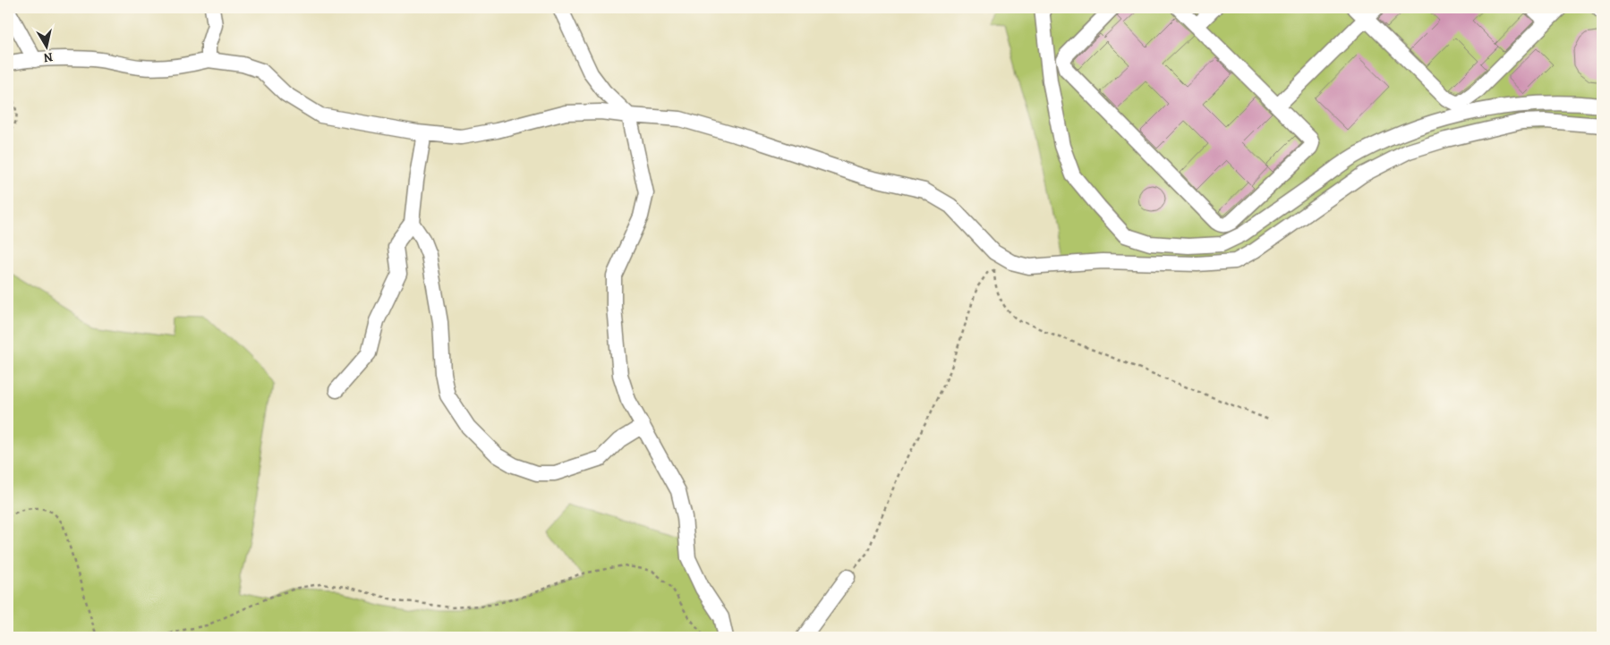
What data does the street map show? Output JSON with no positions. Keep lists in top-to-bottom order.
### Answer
{
  "north": "bottom"
}
